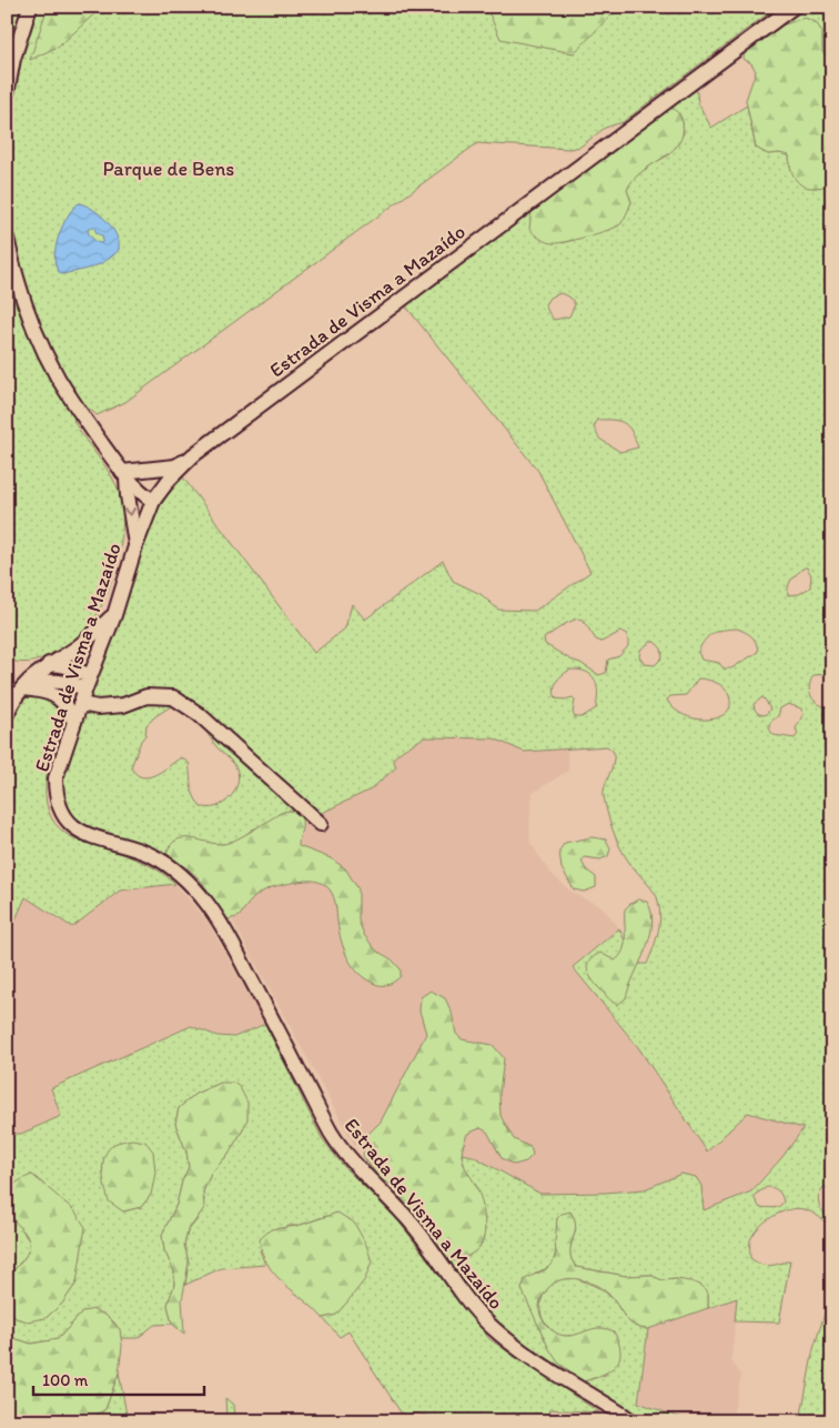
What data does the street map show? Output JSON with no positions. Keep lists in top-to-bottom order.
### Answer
{
  "streets": {
    "street": ["Estrada de Visma a Mazaído"]
  },
  "parks": ["Parque de Bens"],
  "scale_bar": "100 m"
}
